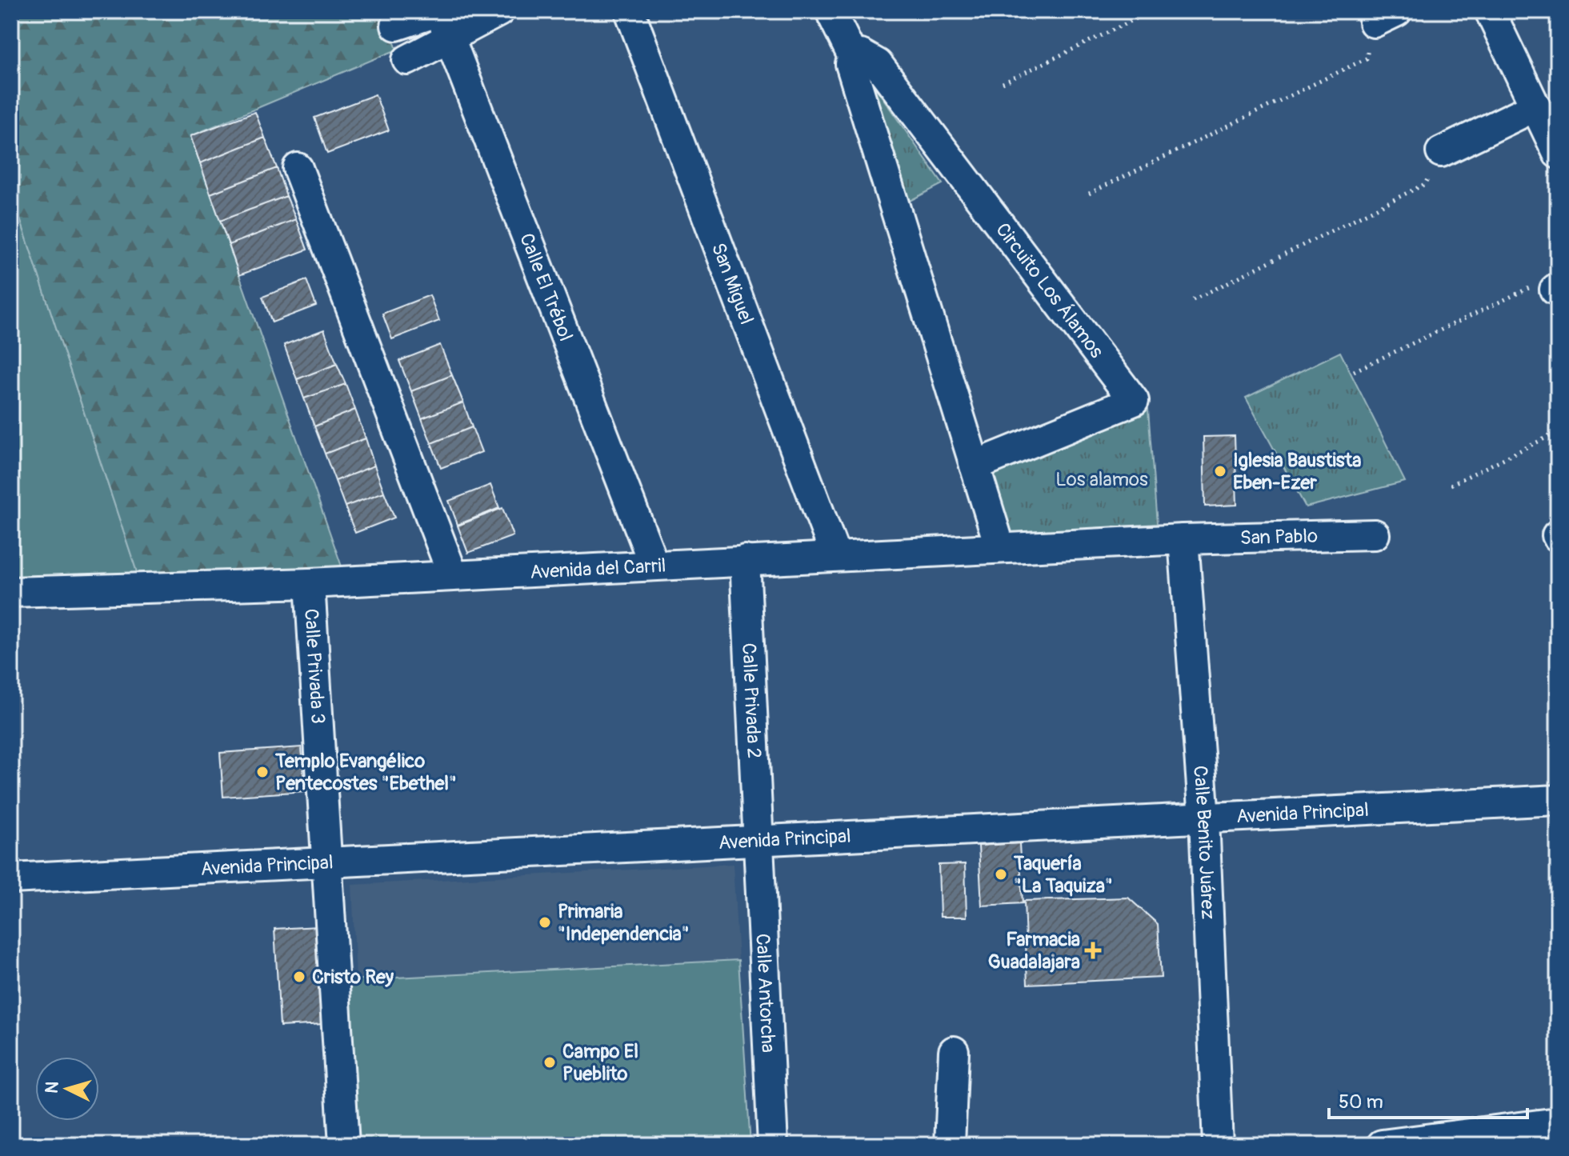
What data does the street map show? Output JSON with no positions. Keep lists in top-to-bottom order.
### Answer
{
  "streets": {
    "street": [
      "San Miguel",
      "Calle El Trébol",
      "Circuito Los Álamos",
      "San Pablo",
      "Avenida del Carril",
      "Calle Privada 3",
      "Calle Privada 2",
      "Avenida Principal",
      "Calle Benito Juárez",
      "Calle Antorcha"
    ]
  },
  "crossings": [
    ["San Miguel", "Avenida del Carril"],
    ["Calle El Trébol", "Avenida del Carril"],
    ["San Pablo", "Avenida del Carril"],
    ["San Pablo", "Calle Benito Juárez"],
    ["Avenida del Carril", "Calle Privada 3"],
    ["Avenida del Carril", "Calle Privada 2"],
    ["Avenida del Carril", "Calle Benito Juárez"],
    ["Calle Privada 3", "Avenida Principal"],
    ["Calle Privada 2", "Avenida Principal"],
    ["Calle Privada 2", "Calle Antorcha"],
    ["Avenida Principal", "Calle Benito Juárez"],
    ["Avenida Principal", "Calle Antorcha"]
  ],
  "parks": ["Los alamos"],
  "places": {
    "other": [
      "Iglesia Baustista Eben-Ezer",
      "Templo Evangélico Pentecostes \"Ebethel\"",
      "Taquería \"La Taquiza\"",
      "Primaria \"Independencia\"",
      "Cristo Rey",
      "Campo El Pueblito"
    ],
    "health": ["Farmacia Guadalajara"]
  },
  "scale_bar": "50 m",
  "north": "left"
}
